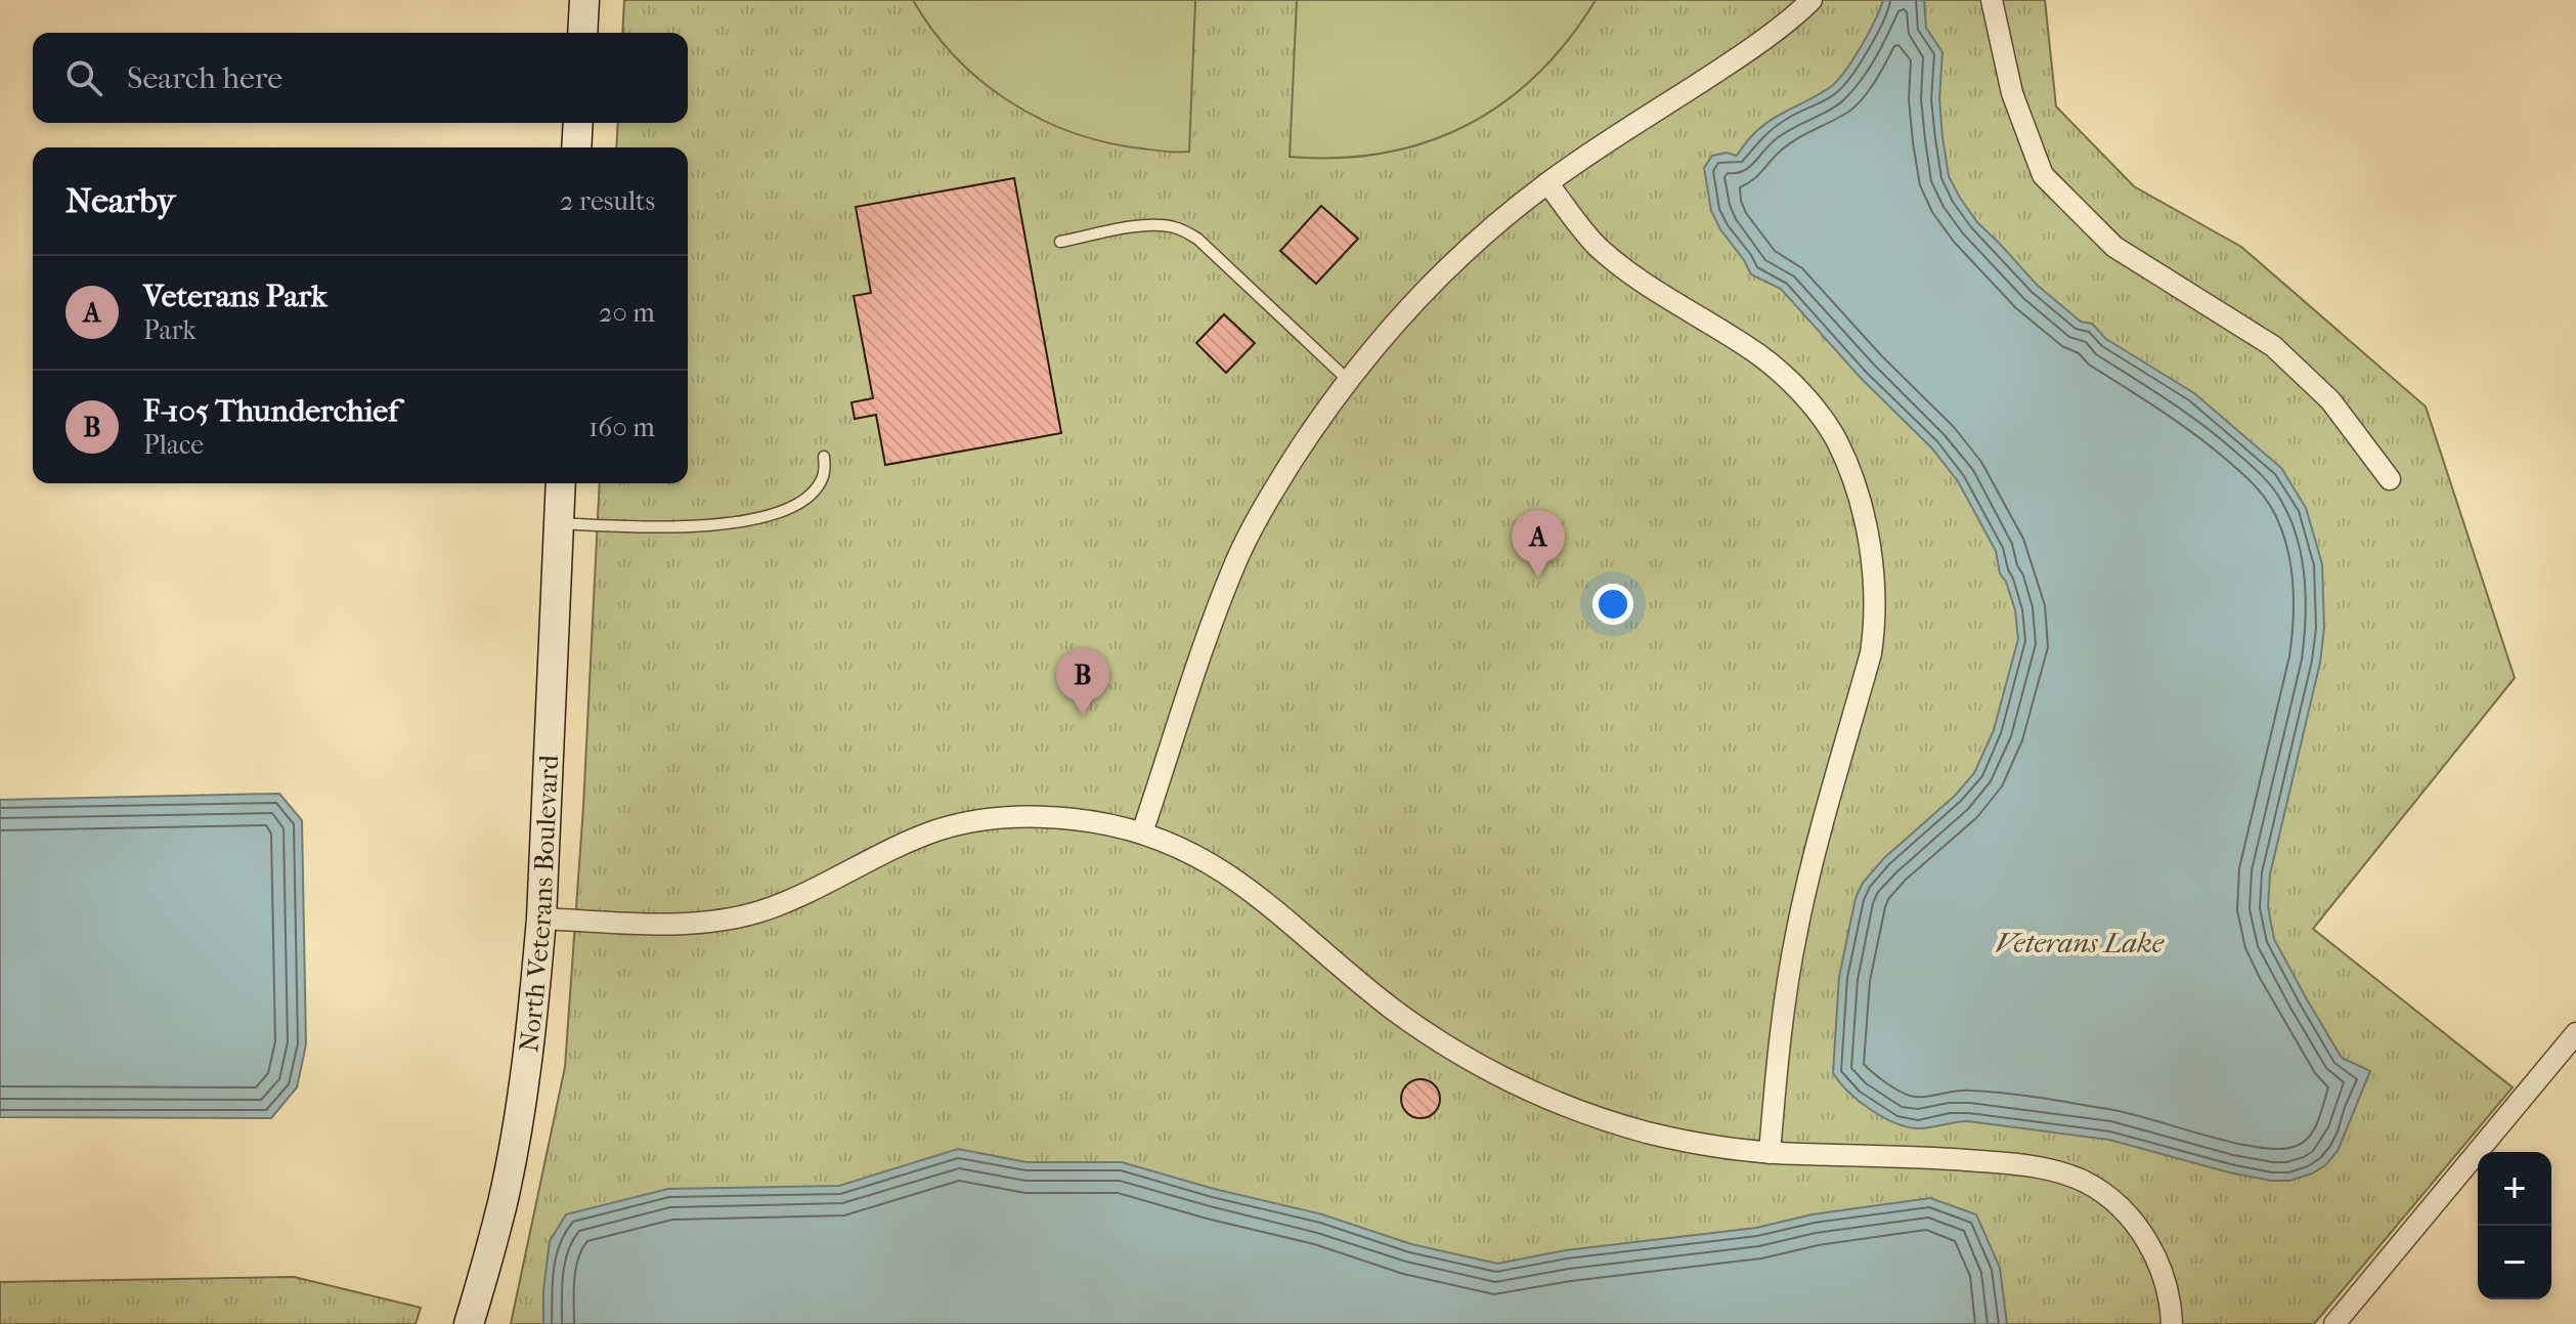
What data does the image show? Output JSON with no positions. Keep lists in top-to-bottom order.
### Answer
{
  "streets": {
    "street": ["North Veterans Boulevard"]
  },
  "water": ["Veterans Lake"],
  "page": {
    "search": "Search here",
    "heading": ["Nearby", "2 results"],
    "list": [
      {
        "mark": "A",
        "name": "Veterans Park",
        "note": "Park",
        "value": "20 m"
      },
      {
        "mark": "B",
        "name": "F-105 Thunderchief",
        "note": "Place",
        "value": "160 m"
      }
    ],
    "pins": ["A", "B"],
    "map_buttons": ["+", "−"]
  }
}
